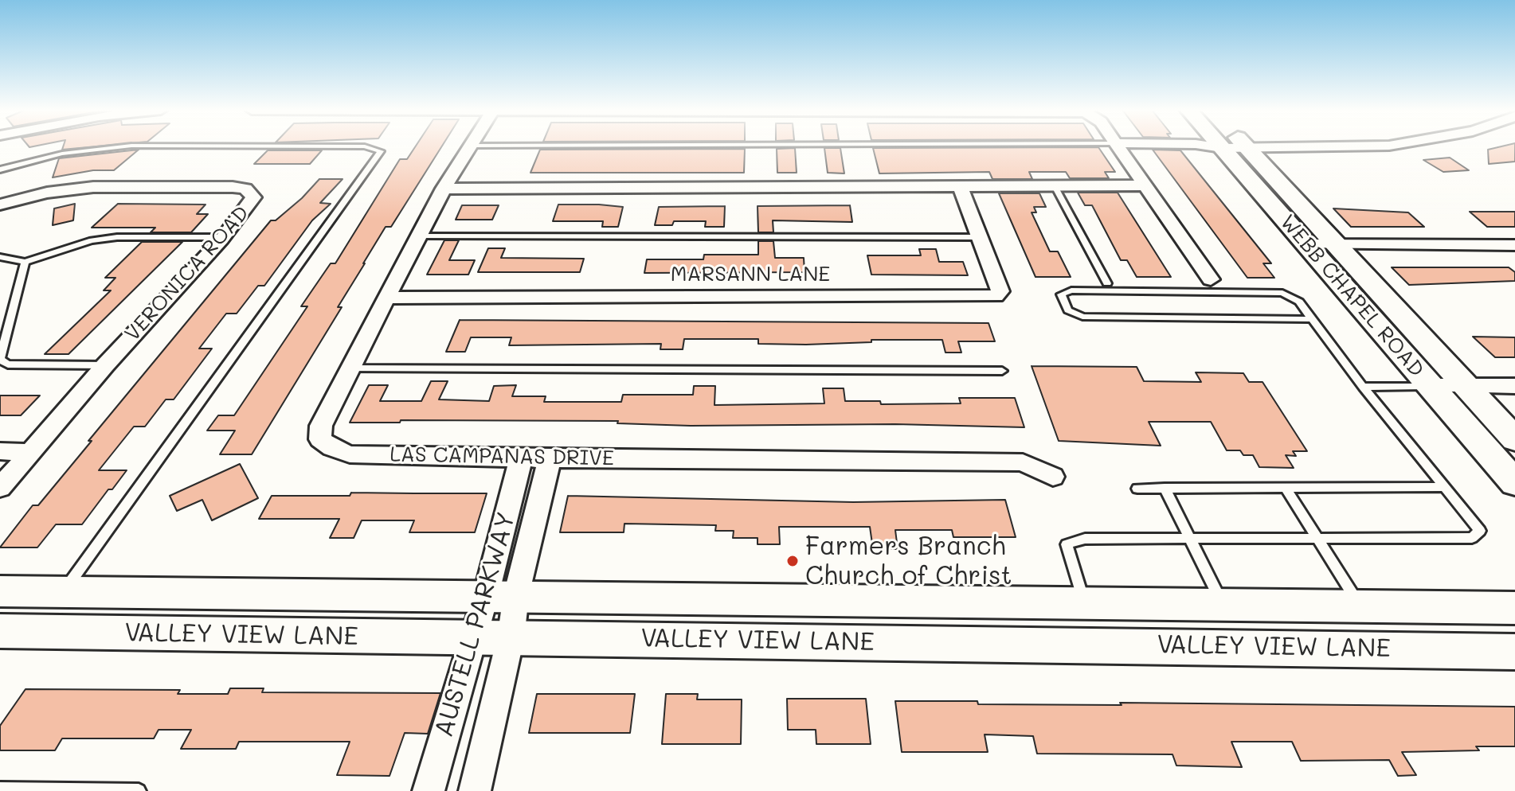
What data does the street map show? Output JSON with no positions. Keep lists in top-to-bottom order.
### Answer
{
  "streets": {
    "main road": ["WEBB CHAPEL ROAD", "VALLEY VIEW LANE"],
    "street": [
      "VERONICA ROAD",
      "MARSANN LANE",
      "LAS CAMPANAS DRIVE",
      "AUSTELL PARKWAY"
    ]
  },
  "crossings": [
    ["MARSANN LANE", "LAS CAMPANAS DRIVE"],
    ["LAS CAMPANAS DRIVE", "AUSTELL PARKWAY"],
    ["AUSTELL PARKWAY", "VALLEY VIEW LANE"]
  ],
  "places": ["Farmers Branch Church of Christ"]
}
